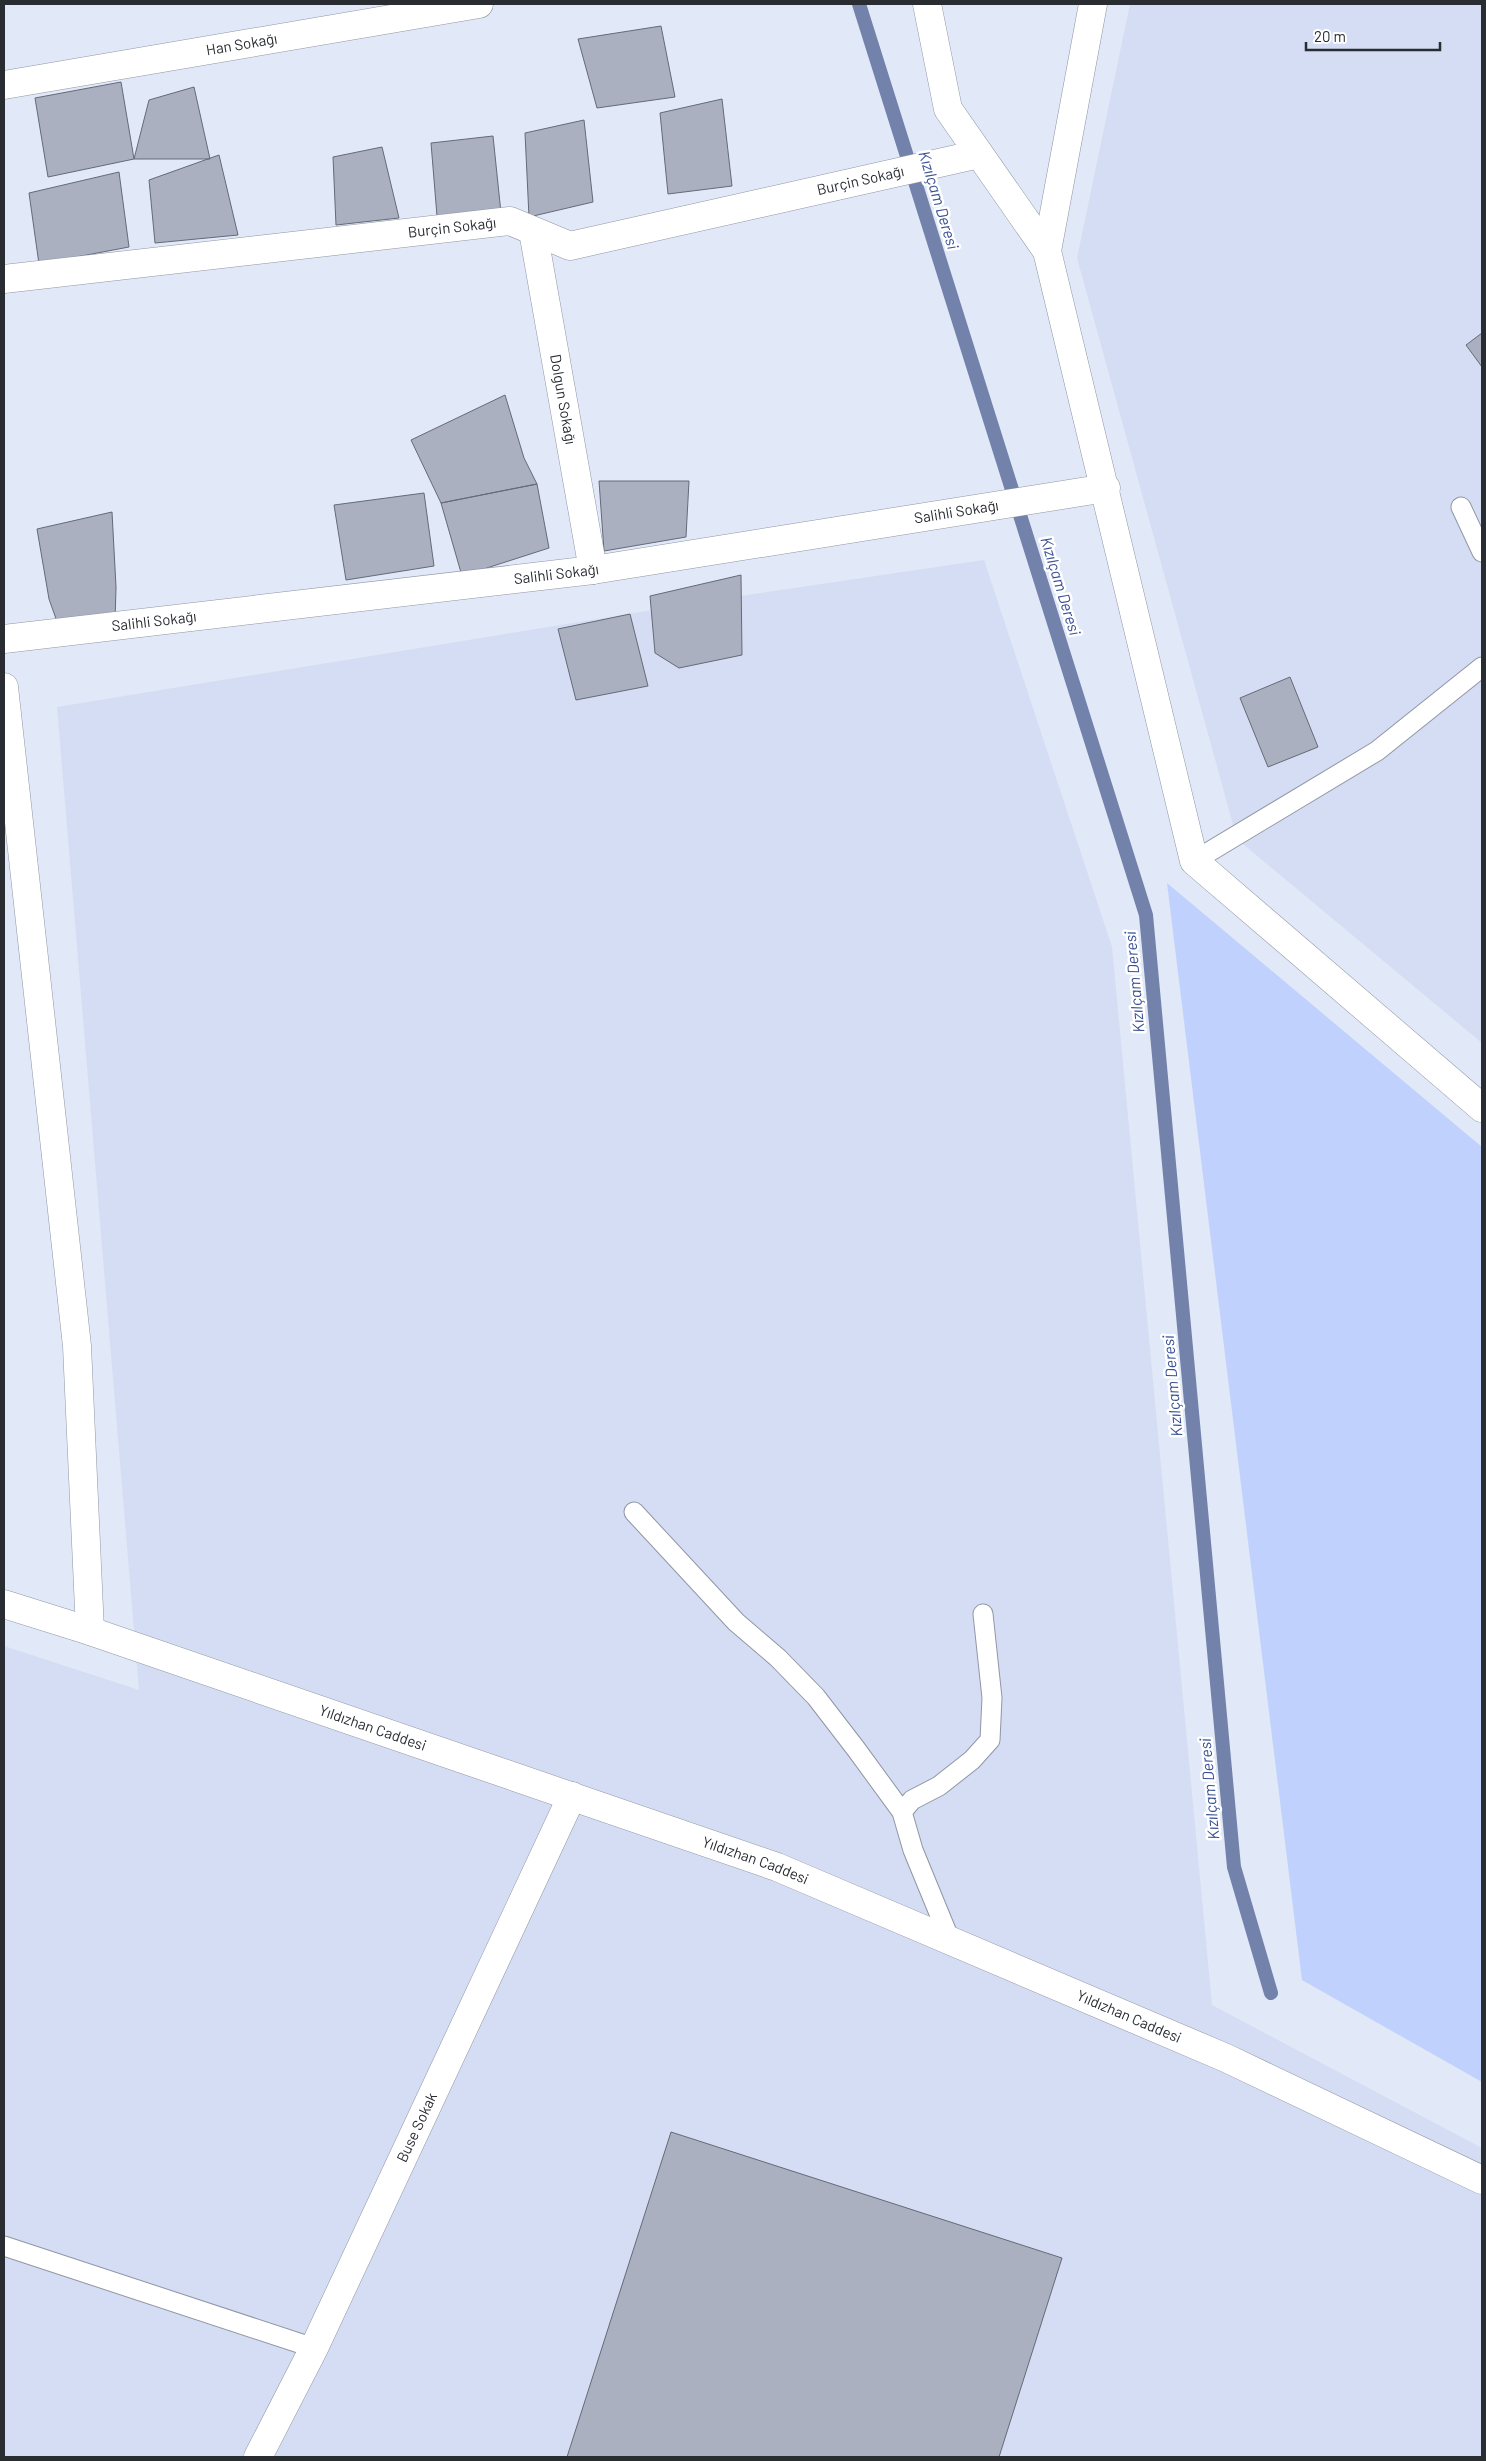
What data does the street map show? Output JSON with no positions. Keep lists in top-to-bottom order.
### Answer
{
  "streets": {
    "street": [
      "Han Sokağı",
      "Burçin Sokağı",
      "Dolgun Sokağı",
      "Salihli Sokağı",
      "Yıldızhan Caddesi",
      "Buse Sokak"
    ]
  },
  "crossings": [
    ["Burçin Sokağı", "Dolgun Sokağı"],
    ["Dolgun Sokağı", "Salihli Sokağı"],
    ["Yıldızhan Caddesi", "Buse Sokak"]
  ],
  "water": ["Kızılçam Deresi"],
  "scale_bar": "20 m"
}
